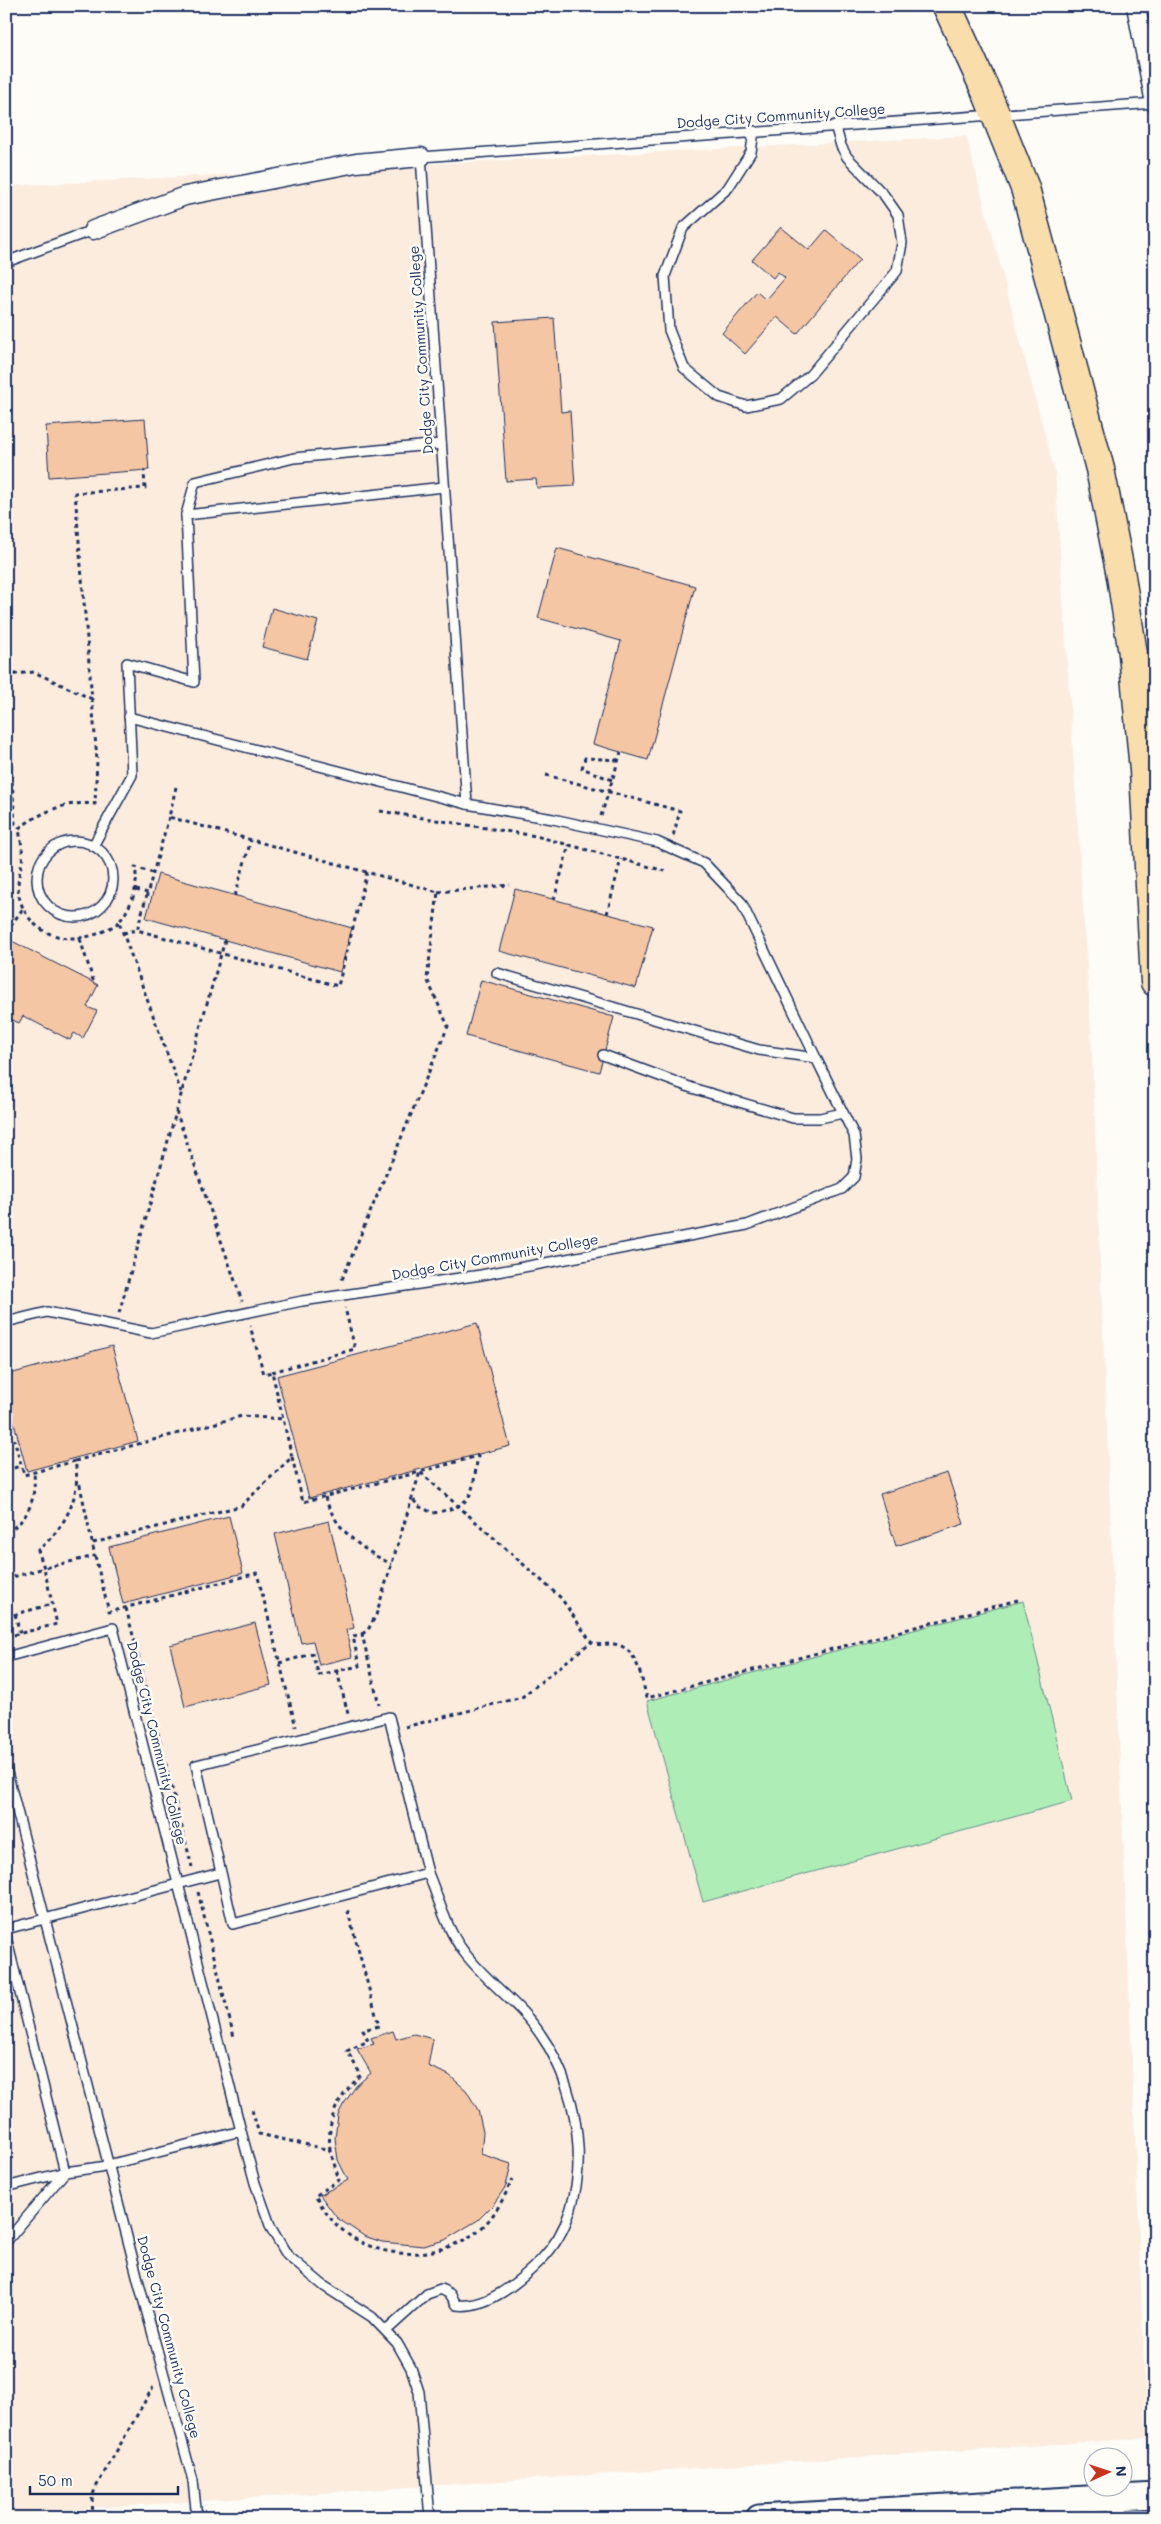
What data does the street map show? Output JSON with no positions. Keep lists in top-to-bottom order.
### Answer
{
  "streets": {
    "lane": ["Dodge City Community College"]
  },
  "scale_bar": "50 m",
  "north": "right"
}
